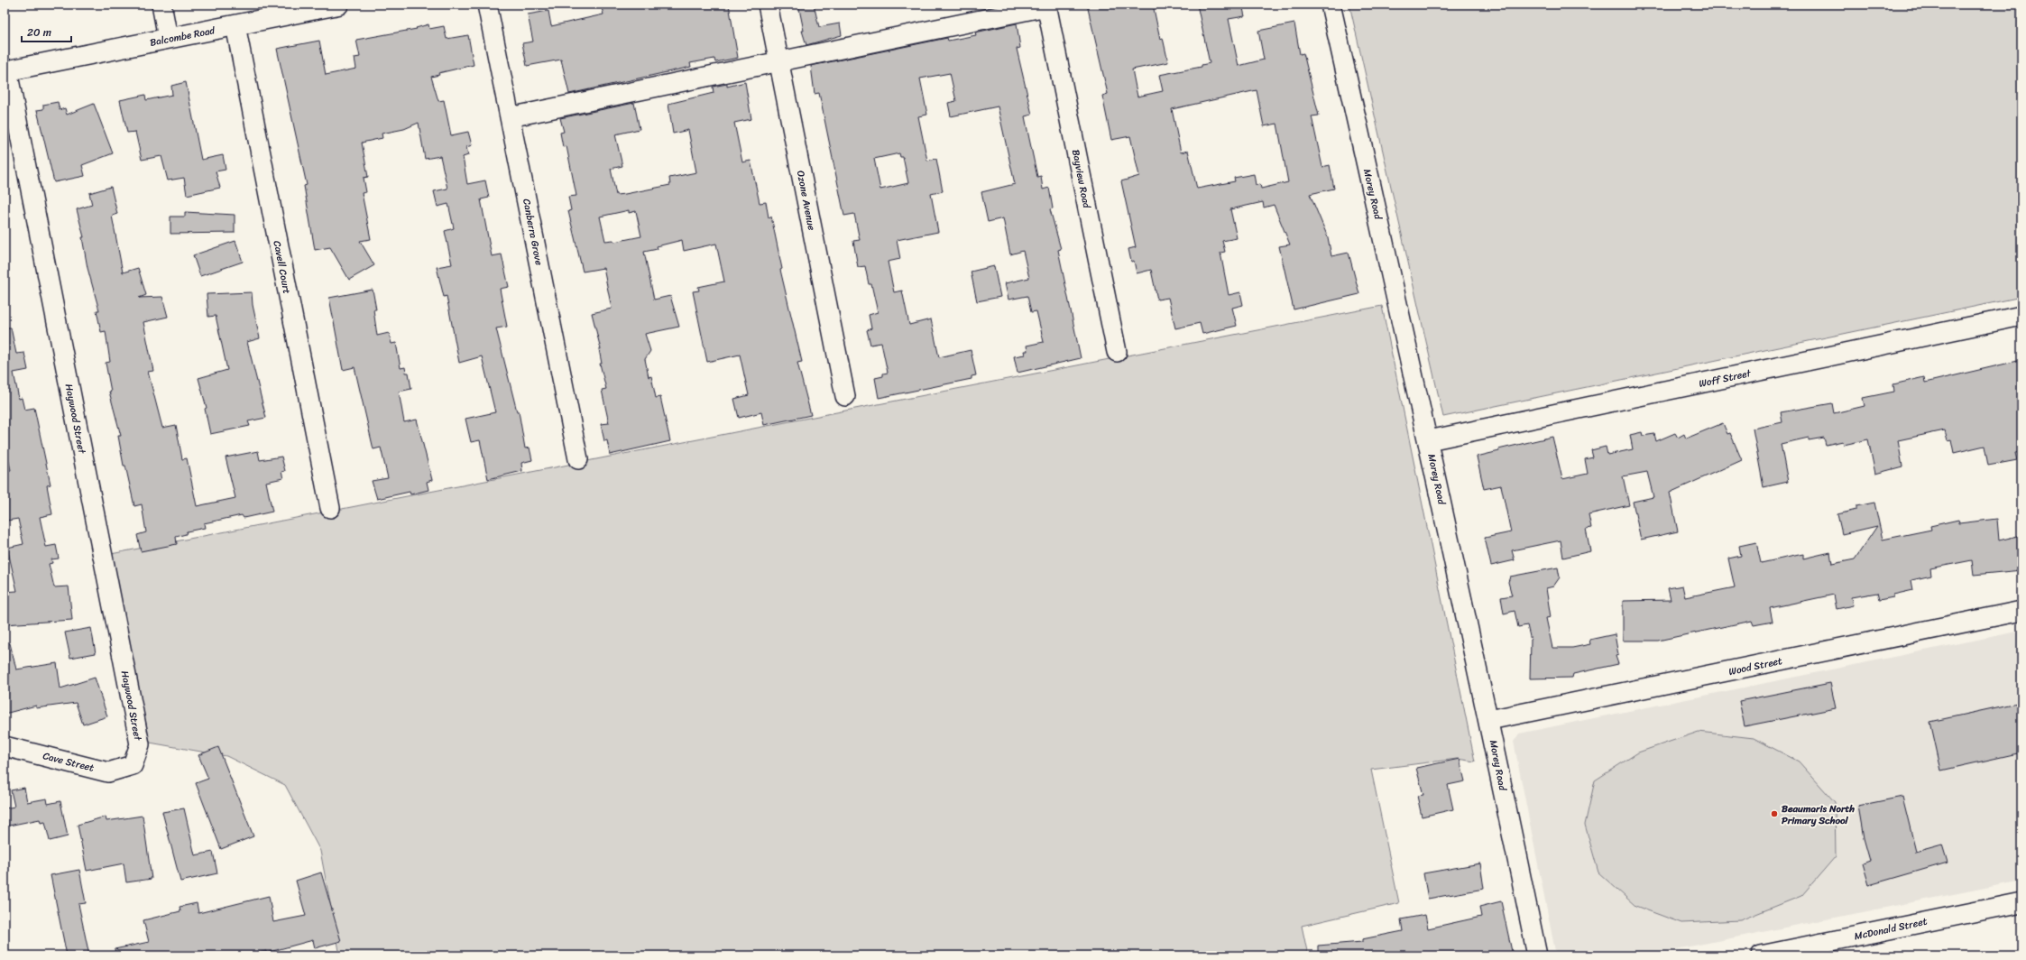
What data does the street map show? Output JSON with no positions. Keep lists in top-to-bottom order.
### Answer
{
  "streets": {
    "main road": ["Balcombe Road"],
    "street": [
      "Bayview Road",
      "Morey Road",
      "Ozone Avenue",
      "Canberra Grove",
      "Cavell Court",
      "Woff Street",
      "Haywood Street",
      "Wood Street",
      "Cave Street",
      "McDonald Street"
    ]
  },
  "crossings": [
    ["Balcombe Road", "Cavell Court"],
    ["Balcombe Road", "Haywood Street"],
    ["Morey Road", "Woff Street"],
    ["Morey Road", "Wood Street"],
    ["Haywood Street", "Cave Street"]
  ],
  "places": ["Beaumaris North Primary School"],
  "scale_bar": "20 m"
}
